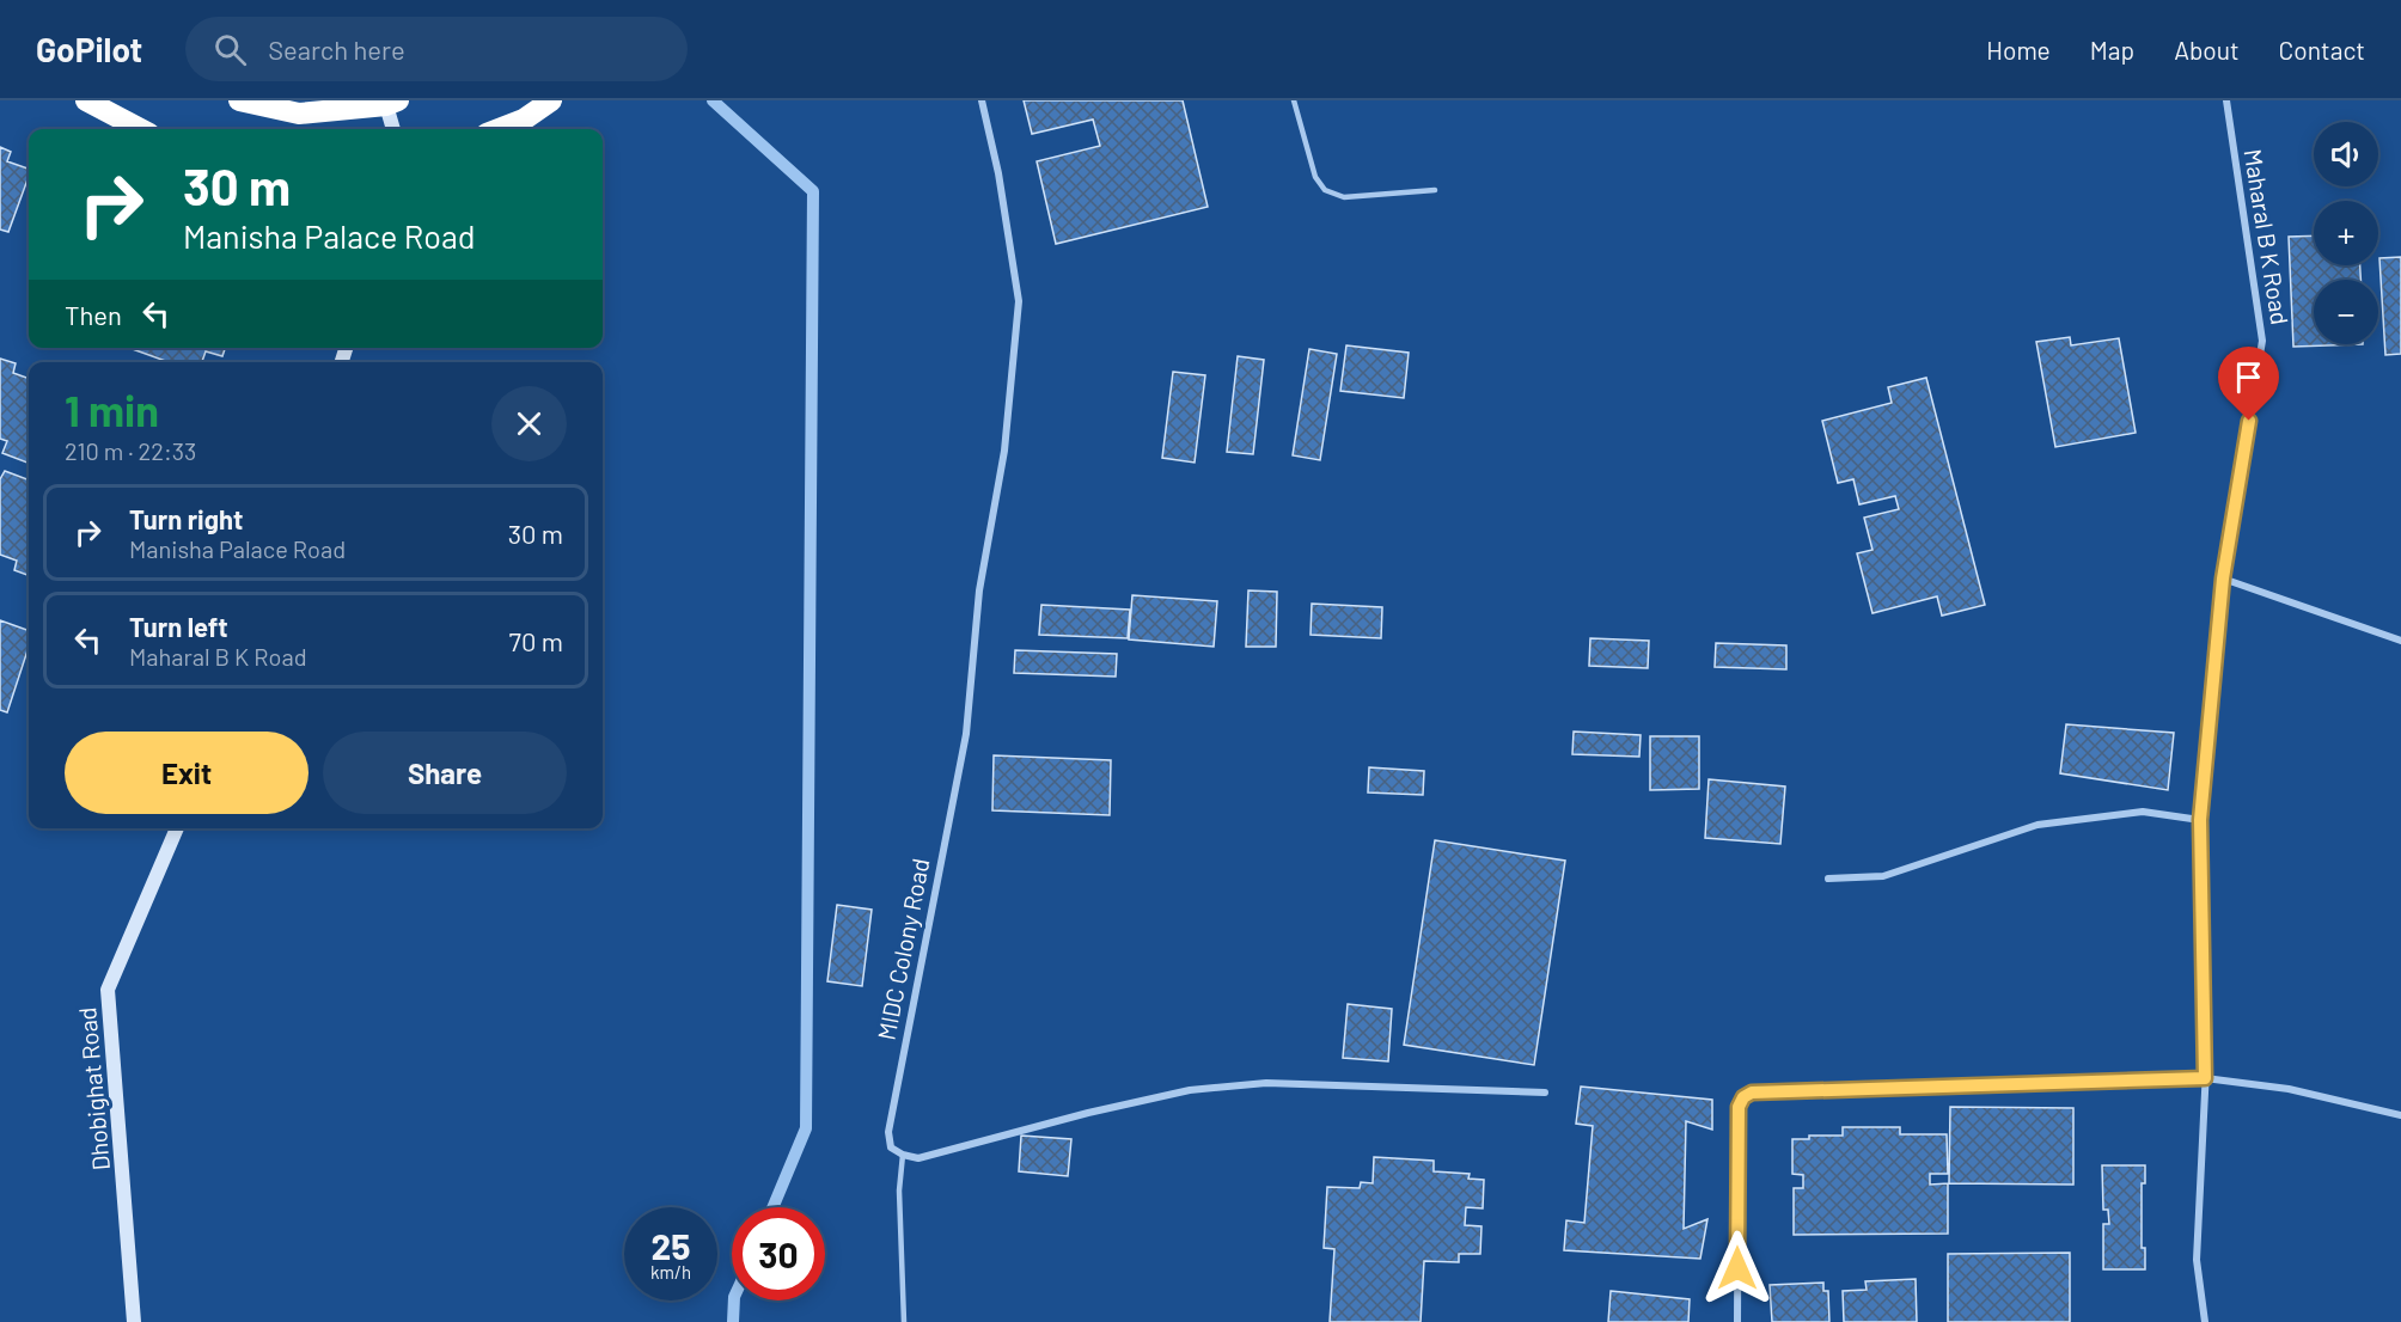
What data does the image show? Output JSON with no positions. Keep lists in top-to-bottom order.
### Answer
{
  "streets": {
    "street": ["Maharal B K Road", "MIDC Colony Road", "Dhobighat Road"]
  },
  "page": {
    "header": "GoPilot",
    "search": "Search here",
    "nav": [
      "Home",
      "Map",
      "About",
      "Contact"
    ],
    "map_buttons": ["+", "−"],
    "turn": ["30 m", "Manisha Palace Road"],
    "then": "Then",
    "heading": ["1 min", "210 m · 22:33"],
    "list": [
      {
        "name": "Turn right",
        "note": "Manisha Palace Road",
        "value": "30 m"
      },
      {
        "name": "Turn left",
        "note": "Maharal B K Road",
        "value": "70 m"
      }
    ],
    "buttons": ["Exit", "Share"],
    "speed": "25 km/h",
    "limit": "30"
  }
}
